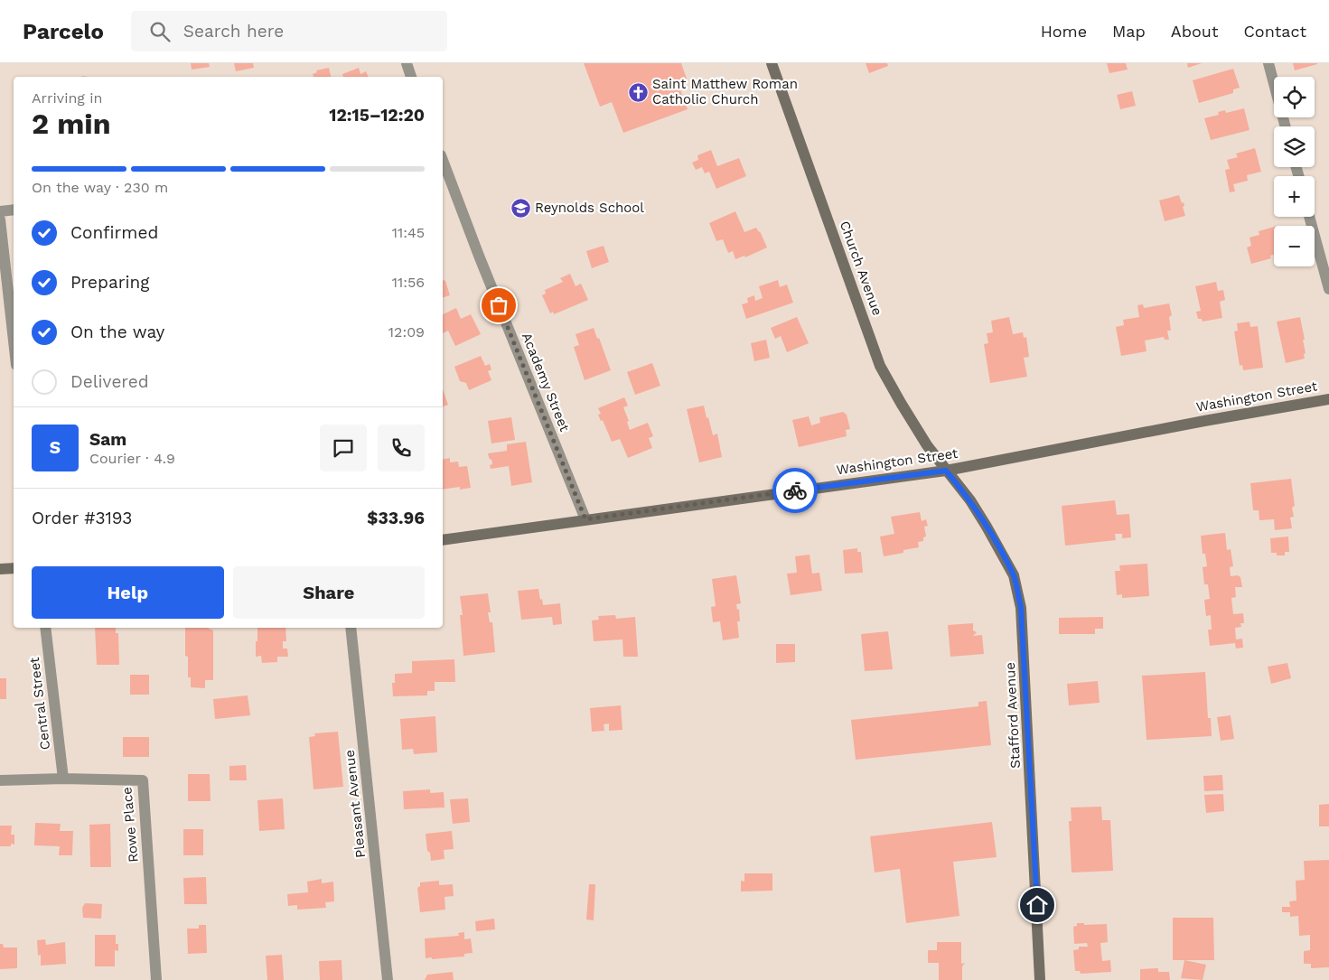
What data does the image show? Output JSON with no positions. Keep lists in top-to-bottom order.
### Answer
{
  "streets": {
    "main road": ["Church Avenue", "Washington Street", "Stafford Avenue"],
    "street": [
      "Academy Street",
      "Central Street",
      "Pleasant Avenue",
      "Rowe Place"
    ]
  },
  "crossings": [
    ["Church Avenue", "Washington Street"],
    ["Church Avenue", "Stafford Avenue"],
    ["Academy Street", "Washington Street"],
    ["Washington Street", "Stafford Avenue"],
    ["Central Street", "Rowe Place"]
  ],
  "places": {
    "church": ["Saint Matthew Roman Catholic Church"],
    "school or university": ["Reynolds School"]
  },
  "page": {
    "header": "Parcelo",
    "search": "Search here",
    "nav": [
      "Home",
      "Map",
      "About",
      "Contact"
    ],
    "map_buttons": ["+", "−"],
    "heading": ["2 min", "Arriving in", "12:15–12:20"],
    "panel": [
      "Sam",
      "Courier · 4.9",
      "Order #3193",
      "$33.96"
    ],
    "bar": "On the way · 230 m",
    "list": [
      ["Confirmed", "11:45"],
      ["Preparing", "11:56"],
      ["On the way", "12:09"],
      "Delivered"
    ],
    "round": "S",
    "buttons": ["Help", "Share"]
  }
}
